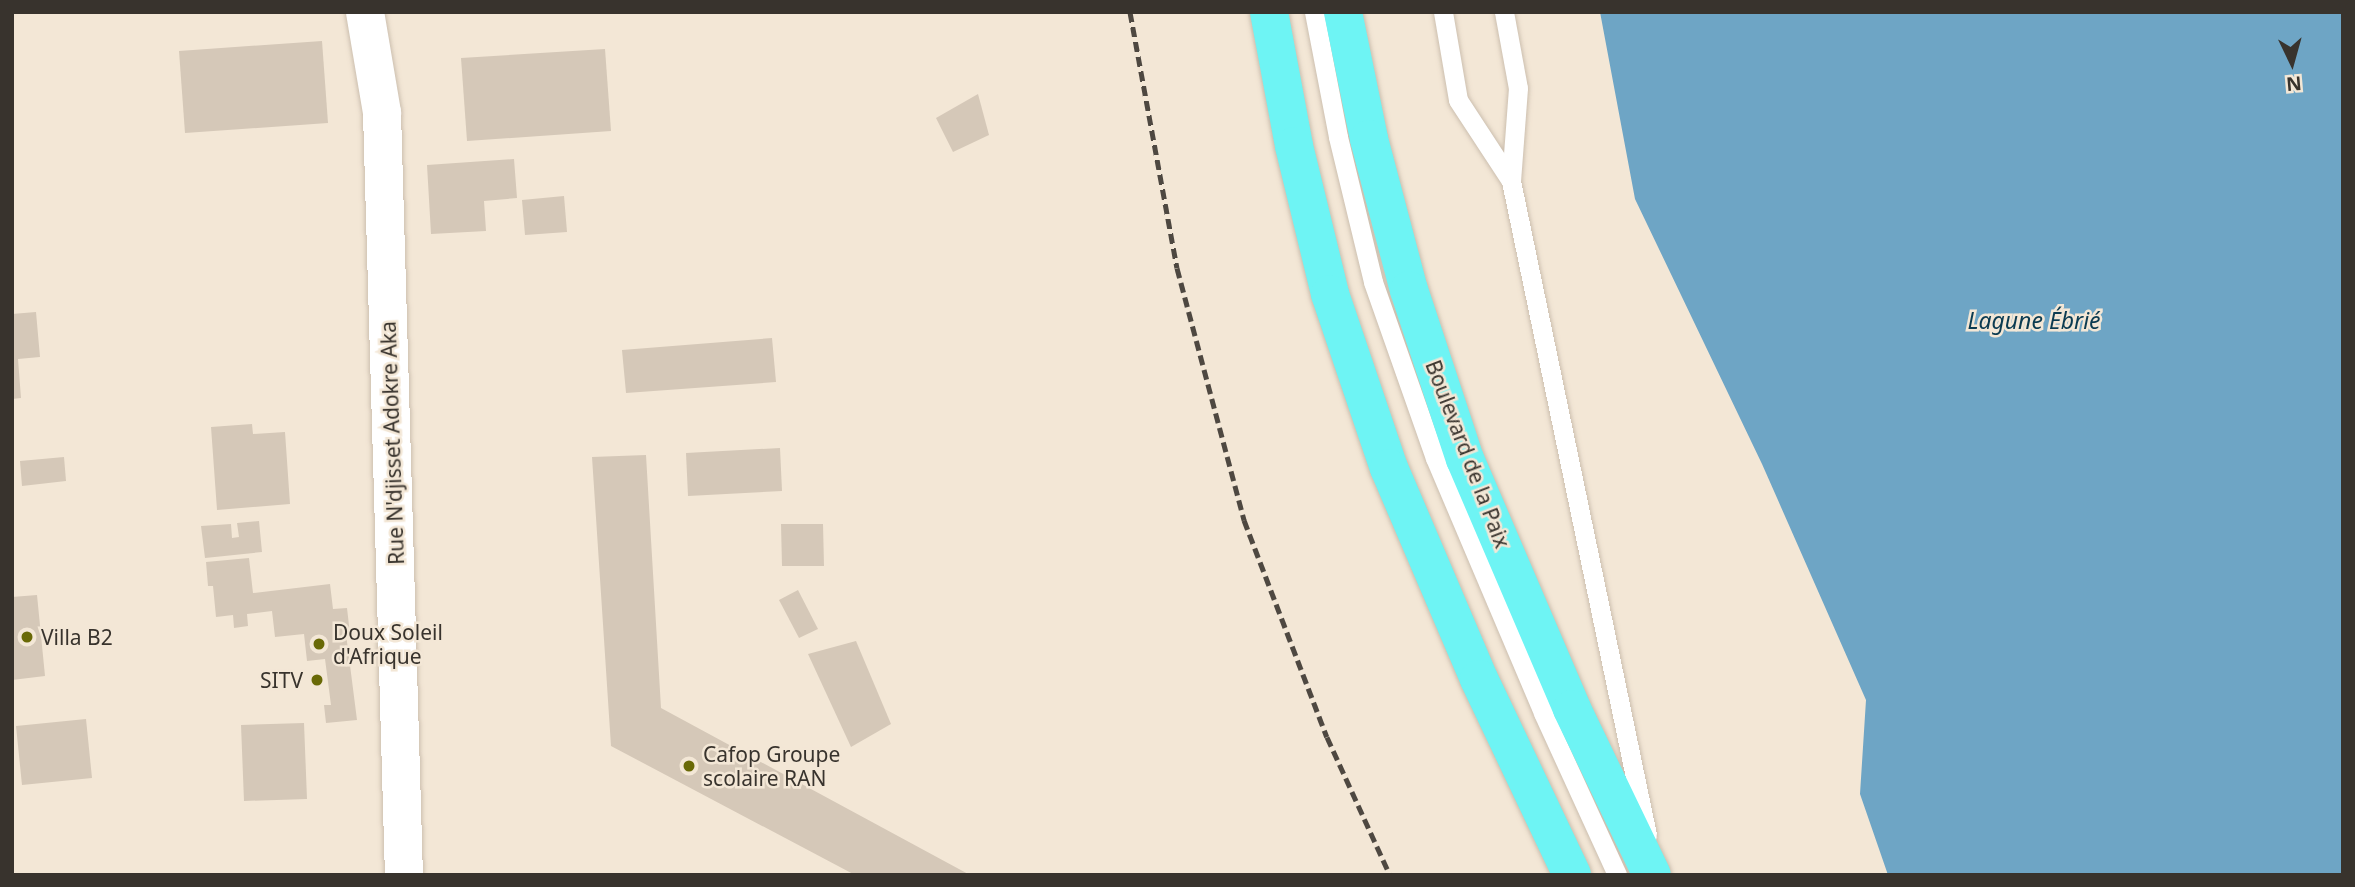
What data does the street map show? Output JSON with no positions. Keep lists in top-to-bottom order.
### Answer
{
  "streets": {
    "main road": ["Boulevard de la Paix"],
    "street": ["Rue N'djisset Adokre Aka"]
  },
  "water": ["Lagune Ébrié"],
  "places": [
    "Villa B2",
    "Doux Soleil d'Afrique",
    "SITV",
    "Cafop Groupe scolaire RAN"
  ],
  "north": "bottom"
}
